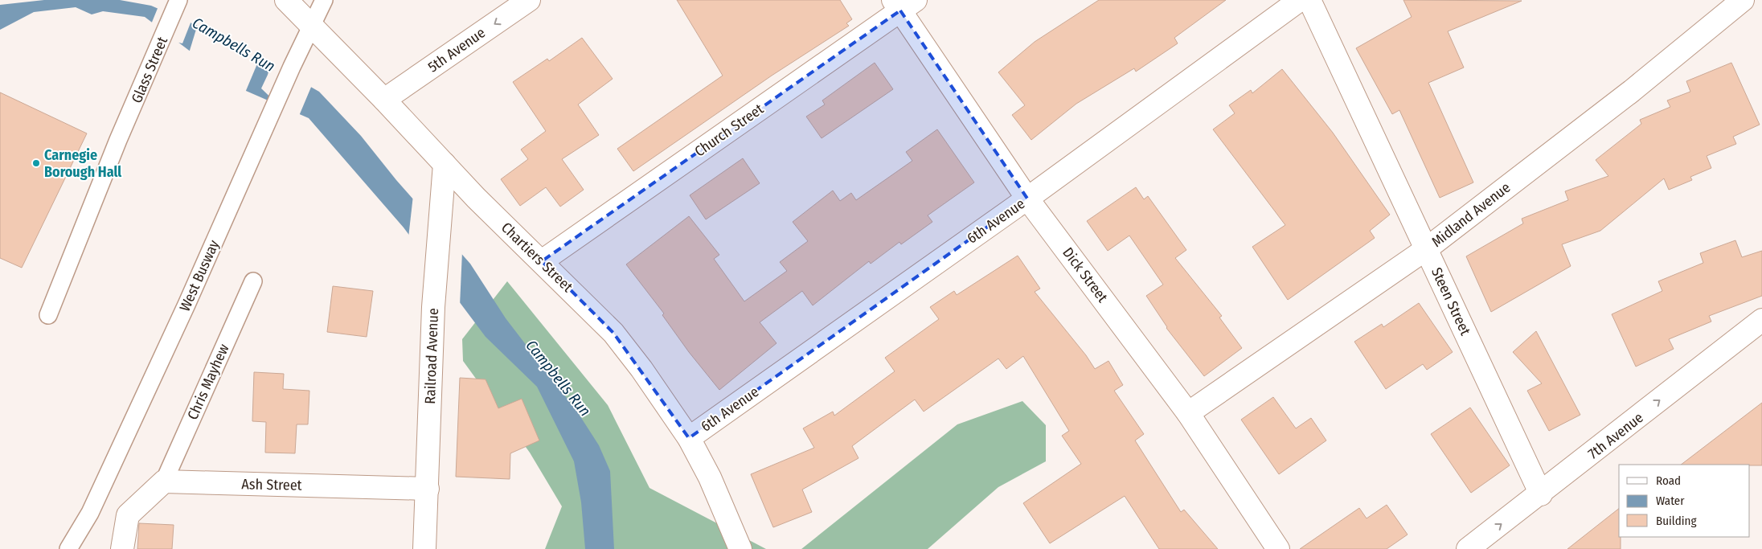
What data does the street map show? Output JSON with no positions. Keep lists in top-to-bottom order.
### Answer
{
  "streets": {
    "street": [
      "5th Avenue",
      "Church Street",
      "Midland Avenue",
      "6th Avenue",
      "Chartiers Street",
      "Dick Street",
      "Steen Street",
      "Railroad Avenue",
      "7th Avenue",
      "Ash Street"
    ],
    "lane": ["Glass Street", "West Busway", "Chris Mayhew"]
  },
  "crossings": [
    ["5th Avenue", "Chartiers Street"],
    ["Church Street", "Chartiers Street"],
    ["Church Street", "Dick Street"],
    ["Midland Avenue", "Dick Street"],
    ["Midland Avenue", "Steen Street"],
    ["6th Avenue", "Chartiers Street"],
    ["6th Avenue", "Dick Street"],
    ["Chartiers Street", "West Busway"],
    ["Chartiers Street", "Railroad Avenue"],
    ["Steen Street", "7th Avenue"],
    ["Railroad Avenue", "Ash Street"],
    ["Chris Mayhew", "Ash Street"]
  ],
  "one_way": ["5th Avenue", "7th Avenue"],
  "water": ["Campbells Run"],
  "places": ["Carnegie Borough Hall"],
  "legend": ["Road", "Water", "Building"]
}
